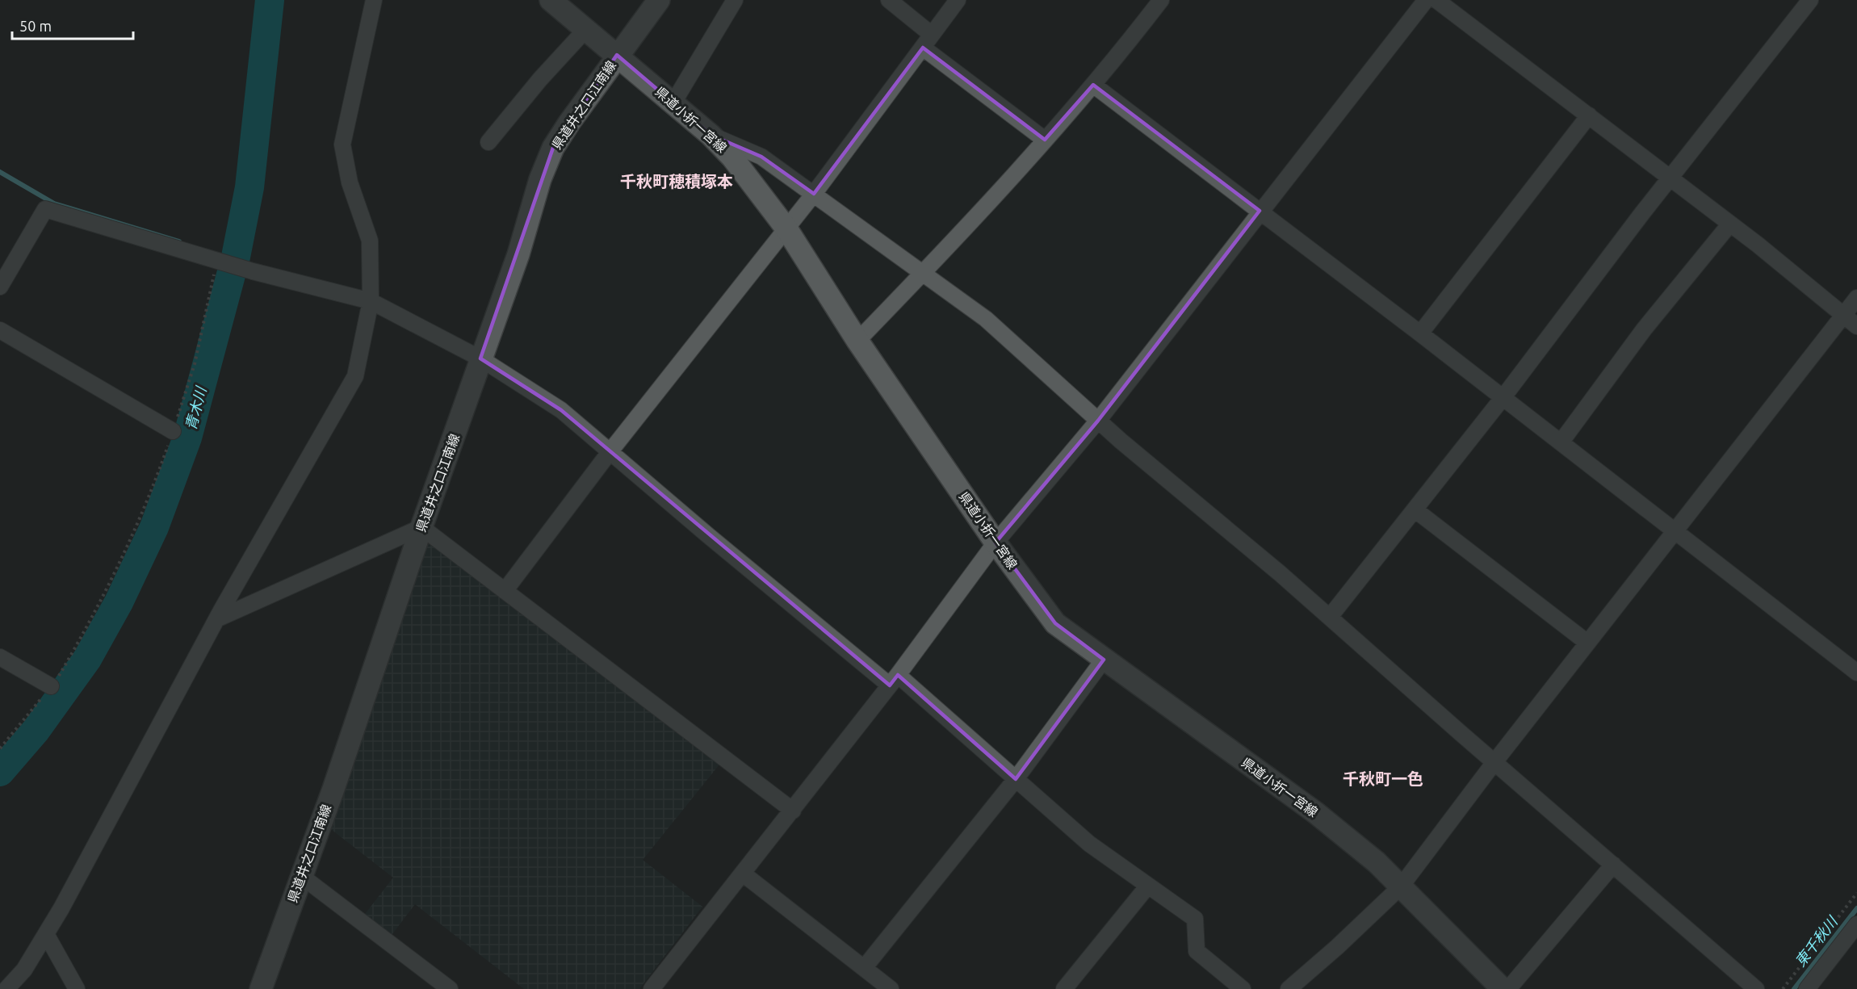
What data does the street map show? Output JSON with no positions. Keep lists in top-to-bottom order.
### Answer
{
  "streets": {
    "main road": ["県道井之口江南線", "県道小折一宮線"]
  },
  "crossings": [
    ["県道井之口江南線", "県道小折一宮線"]
  ],
  "districts": ["千秋町穂積塚本", "千秋町一色"],
  "water": ["青木川", "東千秋川"],
  "scale_bar": "50 m"
}
